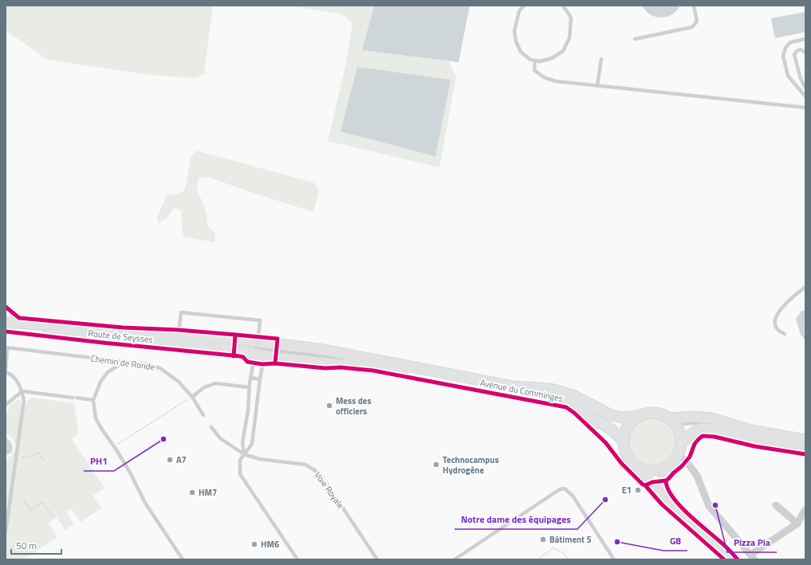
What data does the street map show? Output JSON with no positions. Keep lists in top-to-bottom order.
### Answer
{
  "streets": {
    "main road": ["Route de Seysses", "Avenue du Comminges"],
    "lane": ["Chemin de Ronde", "Voie Royale"]
  },
  "crossings": [
    ["Route de Seysses", "Avenue du Comminges"]
  ],
  "places": [
    "Mess des officiers",
    "PH1",
    "A7",
    "Technocampus Hydrogène",
    "E1",
    "HM7",
    "Notre dame des équipages",
    "Pizza Pia",
    "Bâtiment 5",
    "G8",
    "HM6"
  ],
  "scale_bar": "50 m"
}
